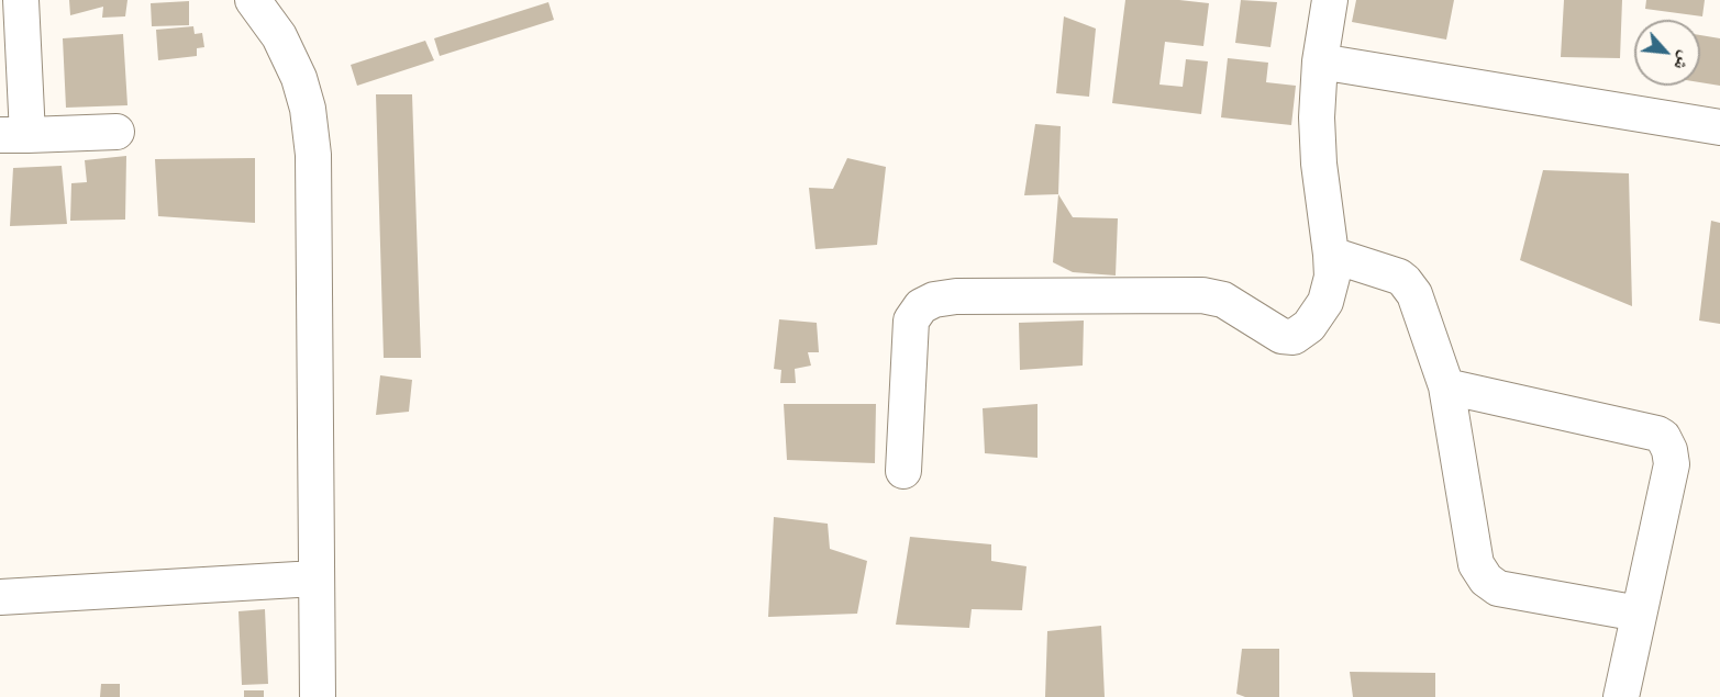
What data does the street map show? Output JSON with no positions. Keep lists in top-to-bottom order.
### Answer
{
  "north": "bottom right"
}
